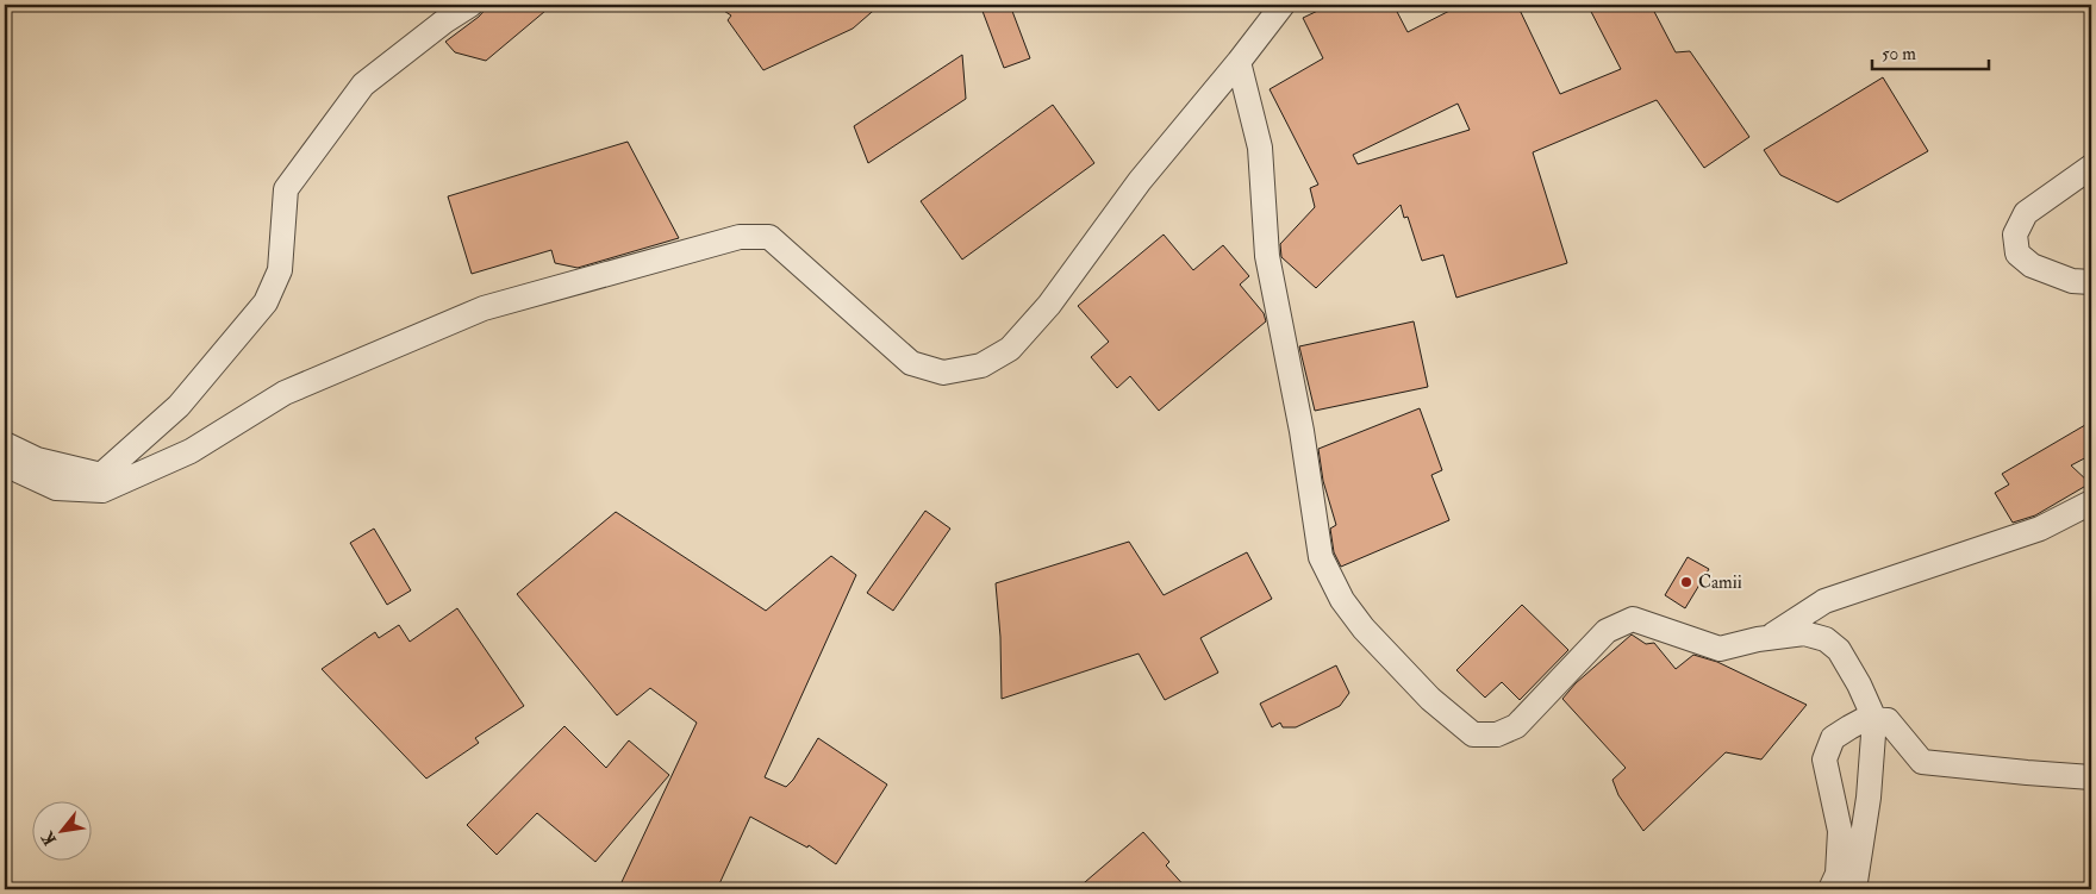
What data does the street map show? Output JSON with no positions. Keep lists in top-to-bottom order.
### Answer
{
  "places": ["Camii"],
  "scale_bar": "50 m",
  "north": "bottom left"
}
